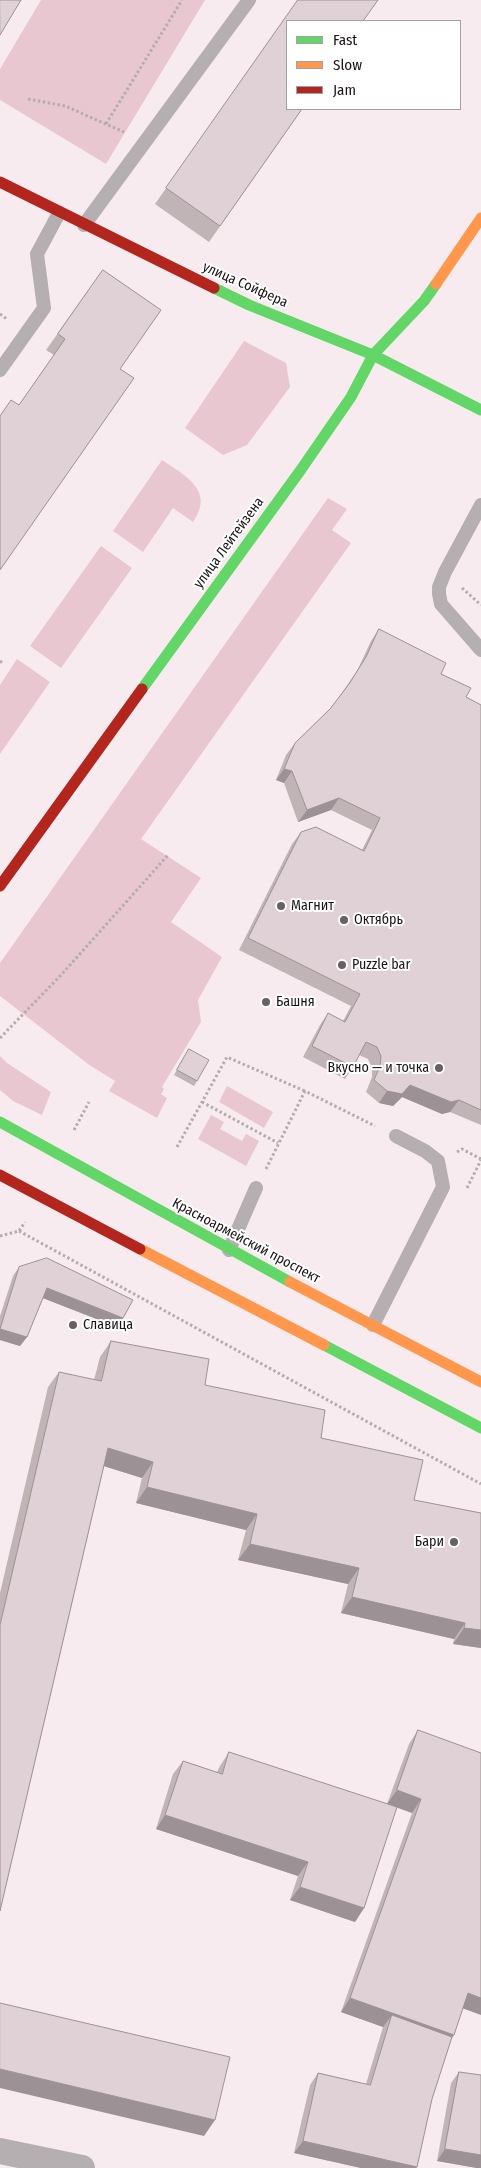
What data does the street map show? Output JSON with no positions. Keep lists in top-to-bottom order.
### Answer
{
  "streets": {
    "street": ["улица Сойфера", "улица Лейтейзена", "Красноармейский проспект"]
  },
  "crossings": [
    ["улица Сойфера", "улица Лейтейзена"]
  ],
  "places": [
    "Магнит",
    "Октябрь",
    "Puzzle bar",
    "Башня",
    "Вкусно — и точка",
    "Славица",
    "Бари"
  ],
  "legend": ["Fast", "Slow", "Jam"]
}
